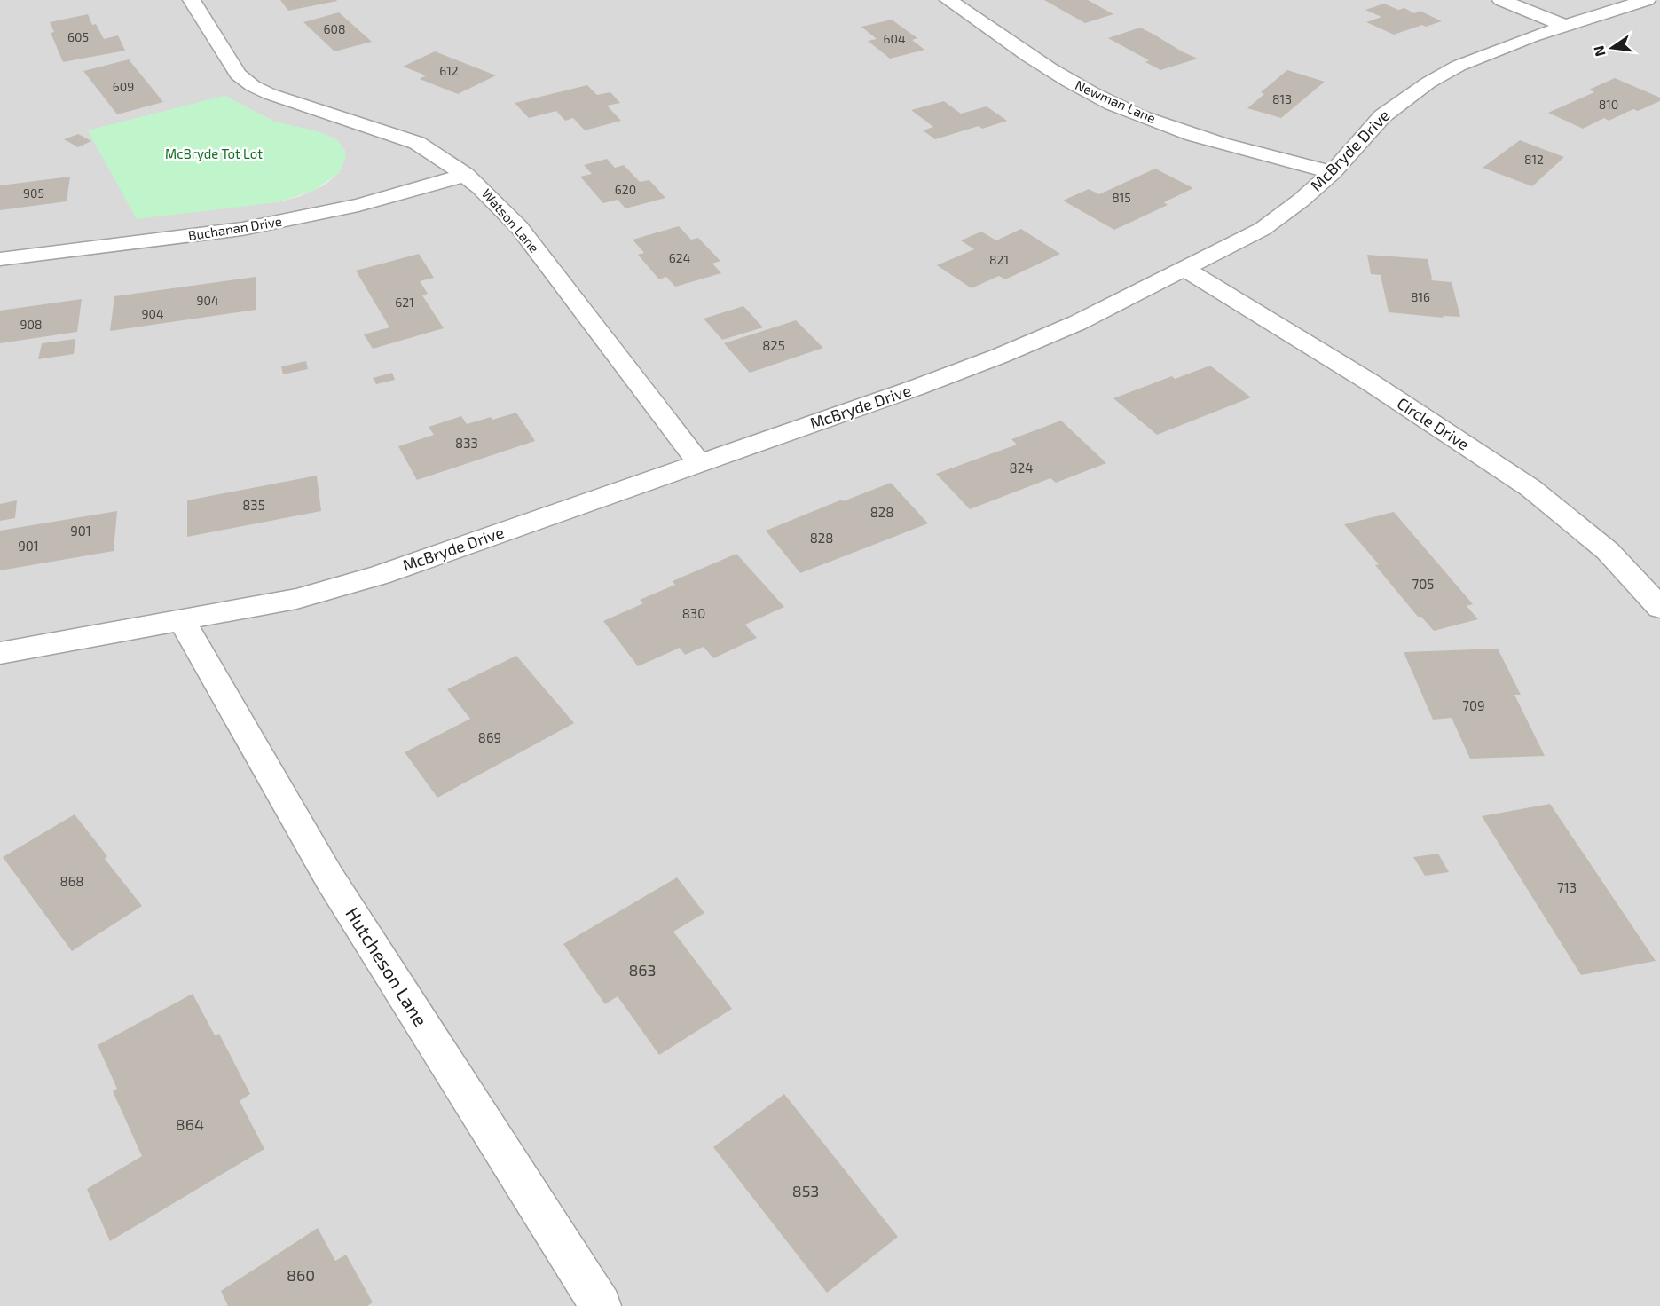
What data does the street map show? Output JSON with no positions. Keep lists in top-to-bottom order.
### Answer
{
  "streets": {
    "street": [
      "Newman Lane",
      "McBryde Drive",
      "Watson Lane",
      "Buchanan Drive",
      "Circle Drive",
      "Hutcheson Lane"
    ]
  },
  "crossings": [
    ["Newman Lane", "McBryde Drive"],
    ["McBryde Drive", "Watson Lane"],
    ["McBryde Drive", "Circle Drive"],
    ["McBryde Drive", "Hutcheson Lane"],
    ["Watson Lane", "Buchanan Drive"]
  ],
  "parks": ["McBryde Tot Lot"],
  "house_numbers": [
    "608",
    "605",
    "604",
    "612",
    "609",
    "813",
    "810",
    "812",
    "620",
    "905",
    "815",
    "624",
    "821",
    "816",
    "904",
    "621",
    "904",
    "908",
    "825",
    "833",
    "824",
    "835",
    "828",
    "901",
    "828",
    "901",
    "705",
    "830",
    "709",
    "869",
    "868",
    "713",
    "863",
    "864",
    "853",
    "860"
  ],
  "north": "left"
}
